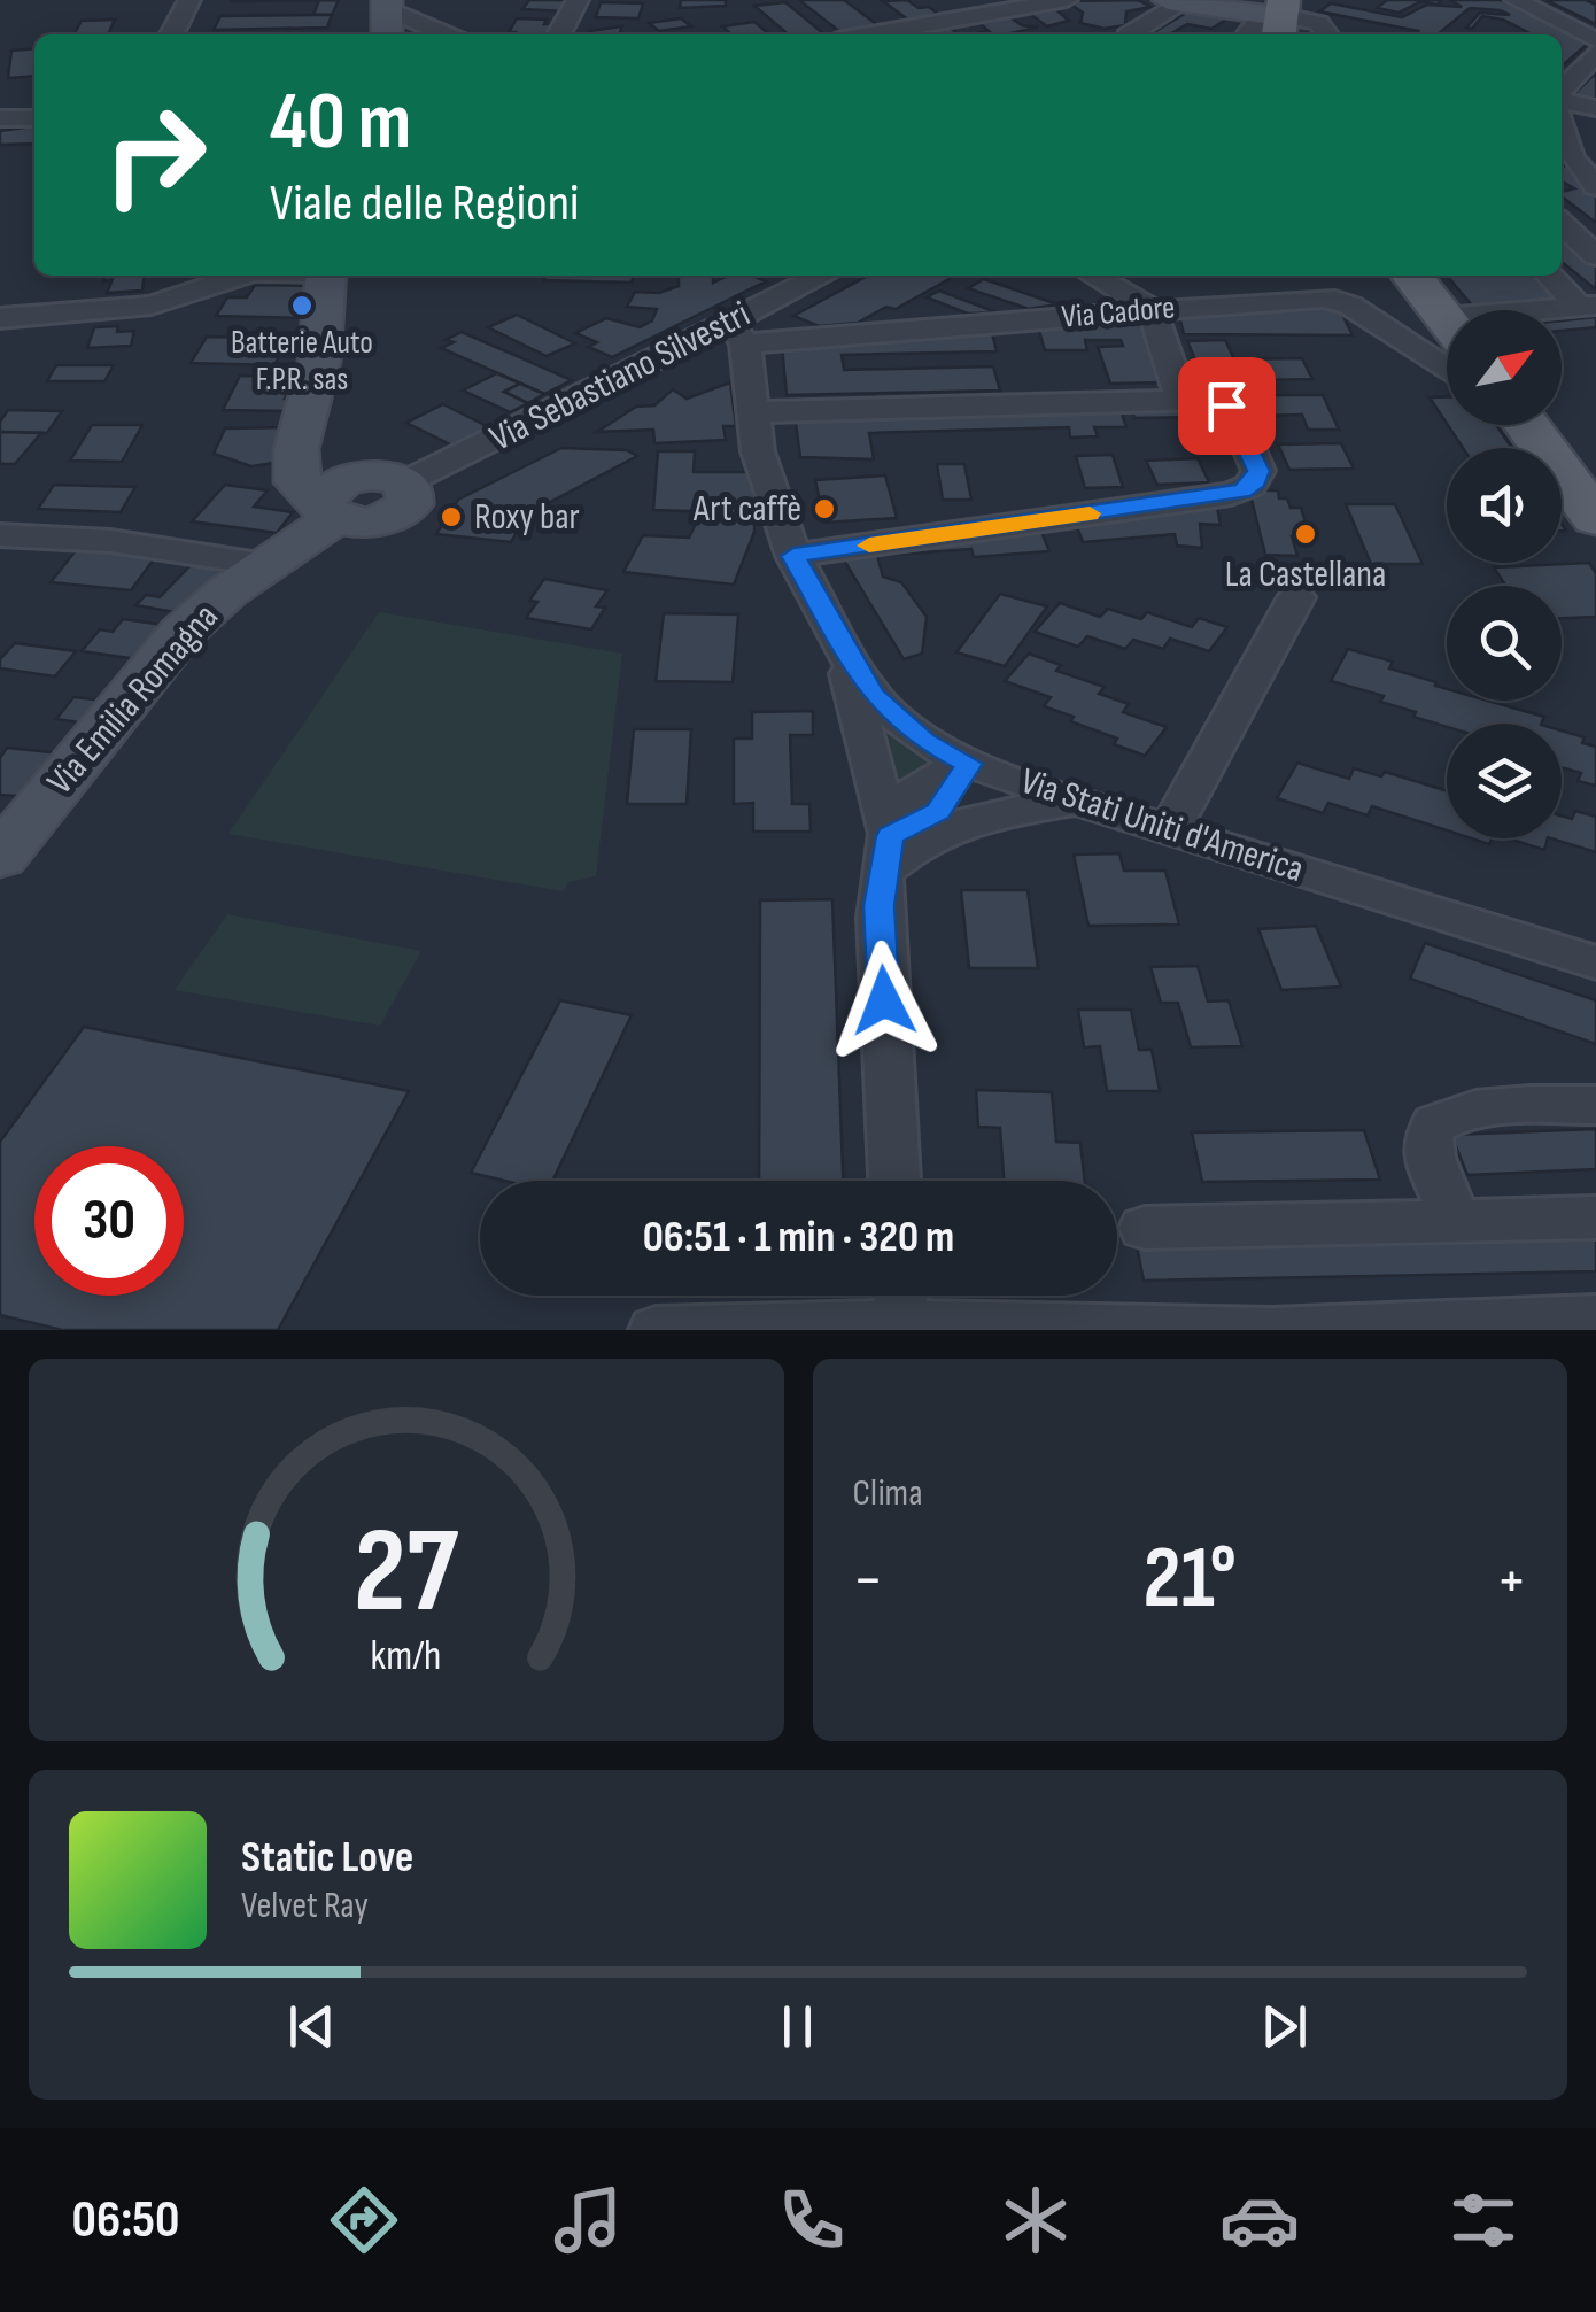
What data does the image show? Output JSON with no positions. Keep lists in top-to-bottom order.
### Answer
{
  "streets": {
    "main road": ["Via Emilia Romagna"],
    "street": ["Via Cadore", "Via Sebastiano Silvestri", "Via Stati Uniti d'America"]
  },
  "crossings": [
    ["Via Cadore", "Via Sebastiano Silvestri"],
    ["Via Cadore", "Via Stati Uniti d'America"],
    ["Via Sebastiano Silvestri", "Via Stati Uniti d'America"]
  ],
  "places": [
    "Batterie Auto F.P.R. sas",
    "Art caffè",
    "Roxy bar",
    "La Castellana"
  ],
  "north": "top right",
  "page": {
    "turn": ["40 m", "Viale delle Regioni"],
    "limit": "30",
    "trip": "06:51 · 1 min · 320 m",
    "tile": "Clima",
    "heat": ["−", "21°", "+"],
    "song": ["Static Love", "Velvet Ray"],
    "tabs": "06:50",
    "gauge": ["27", "km/h"]
  }
}
